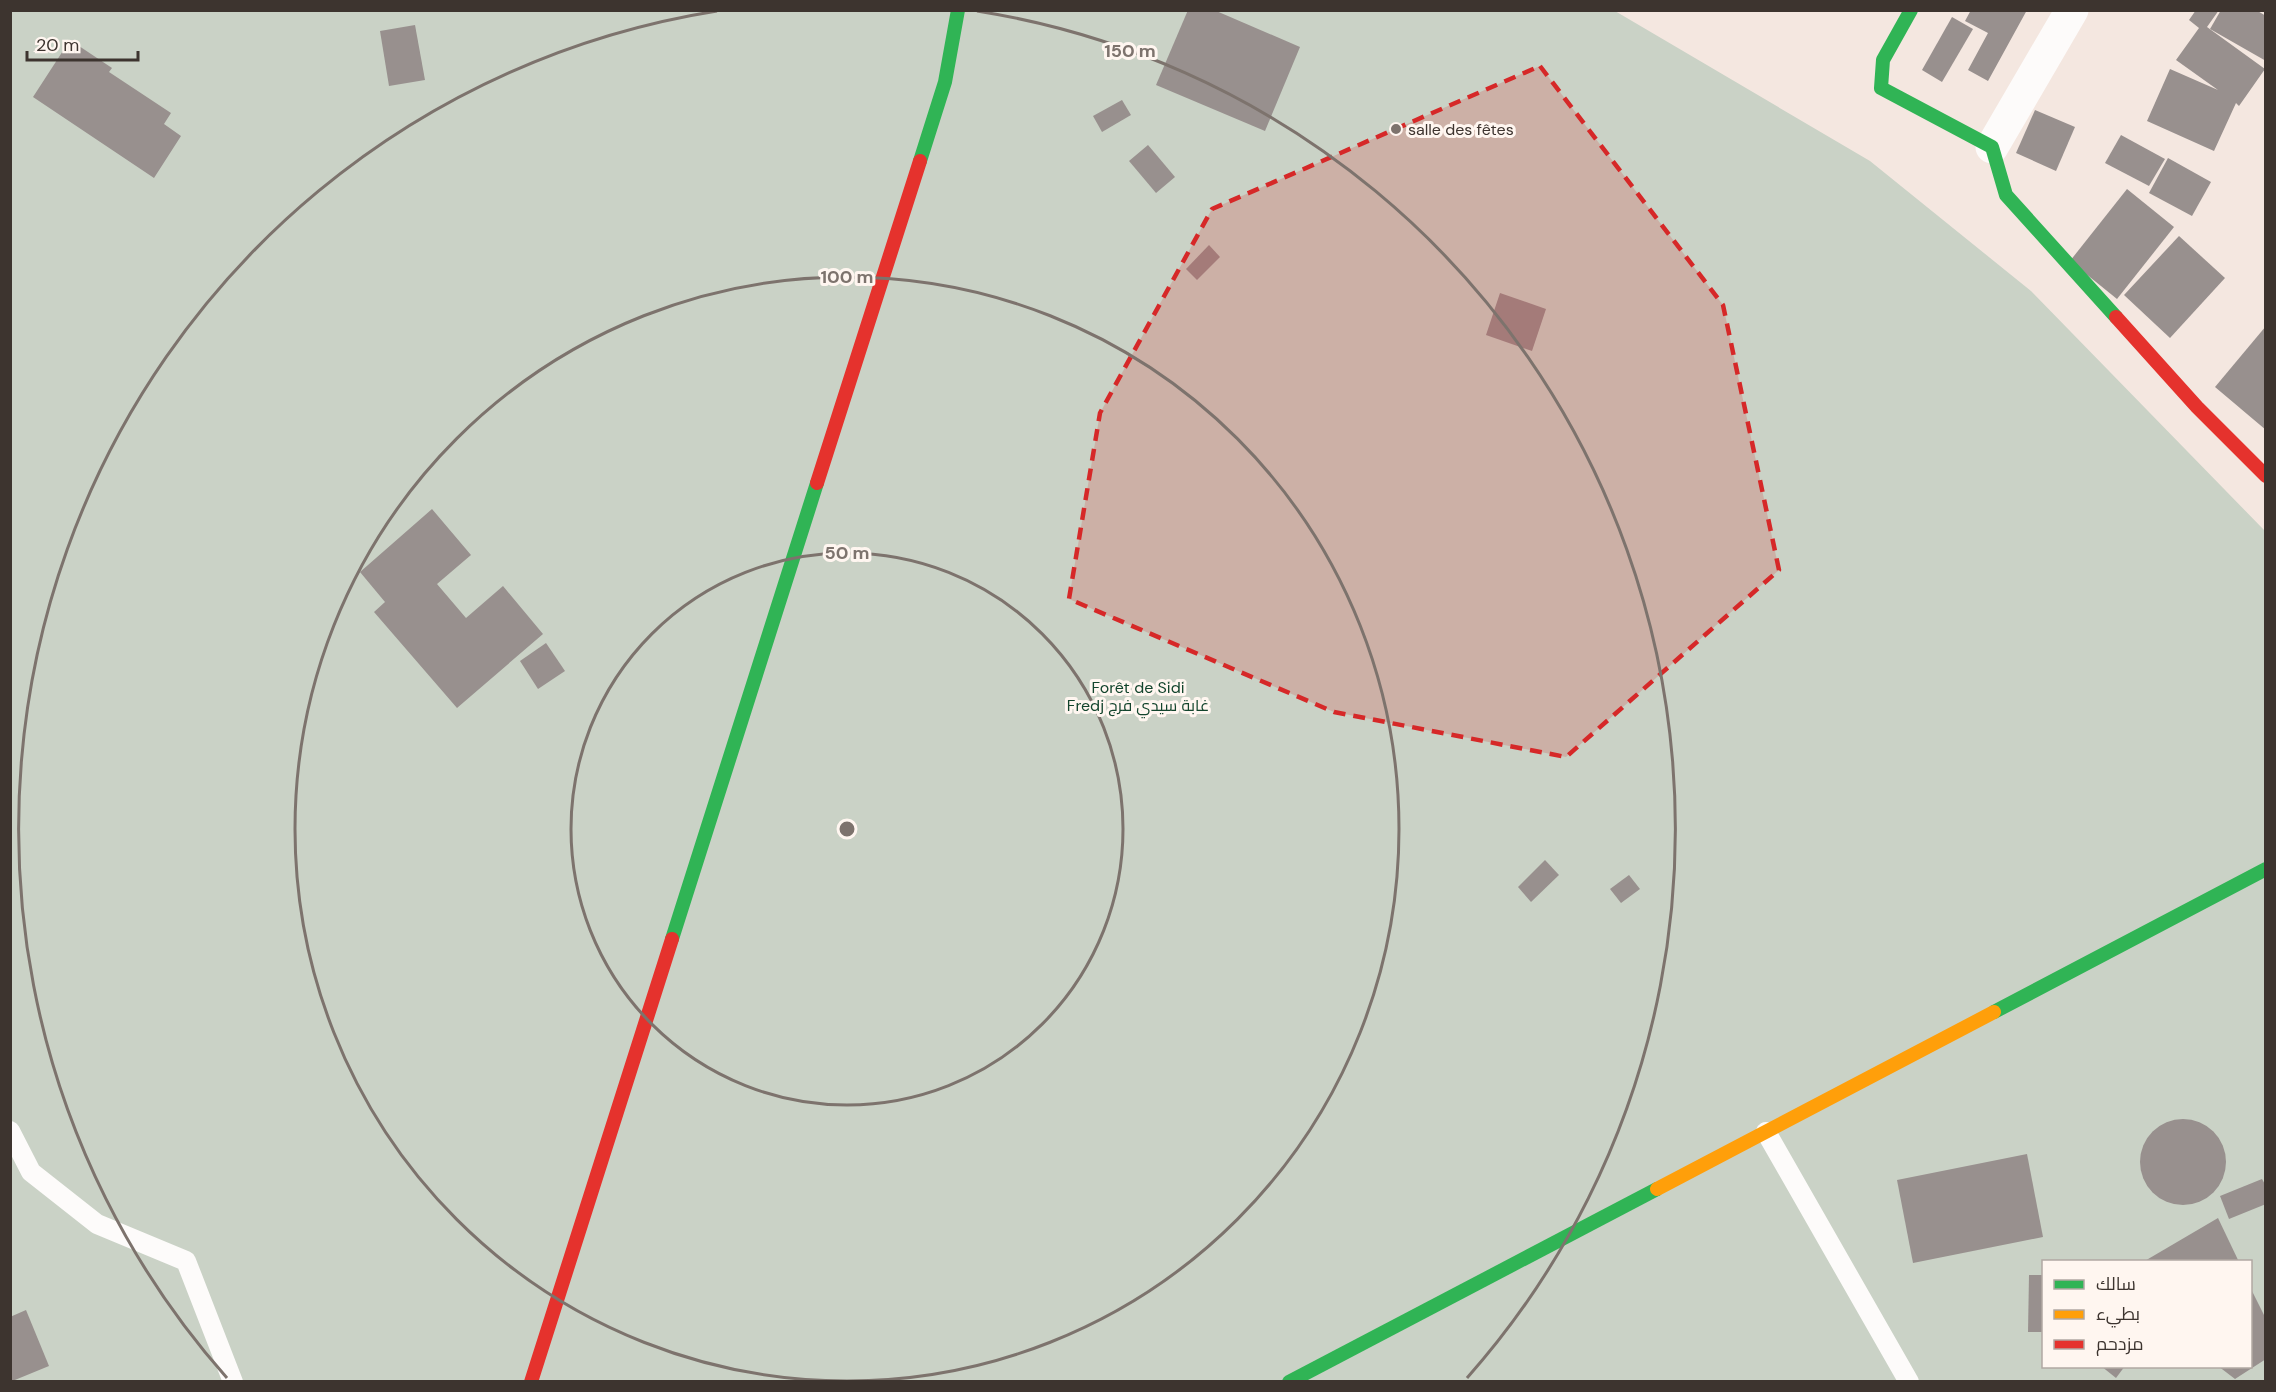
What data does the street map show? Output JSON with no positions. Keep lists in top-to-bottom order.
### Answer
{
  "parks": ["Forêt de Sidi Fredj غابة سيدي فرج"],
  "places": ["salle des fêtes"],
  "legend": ["سالك", "بطيء", "مزدحم"],
  "scale_bar": "20 m",
  "rings": ["150 m", "100 m", "50 m"]
}
